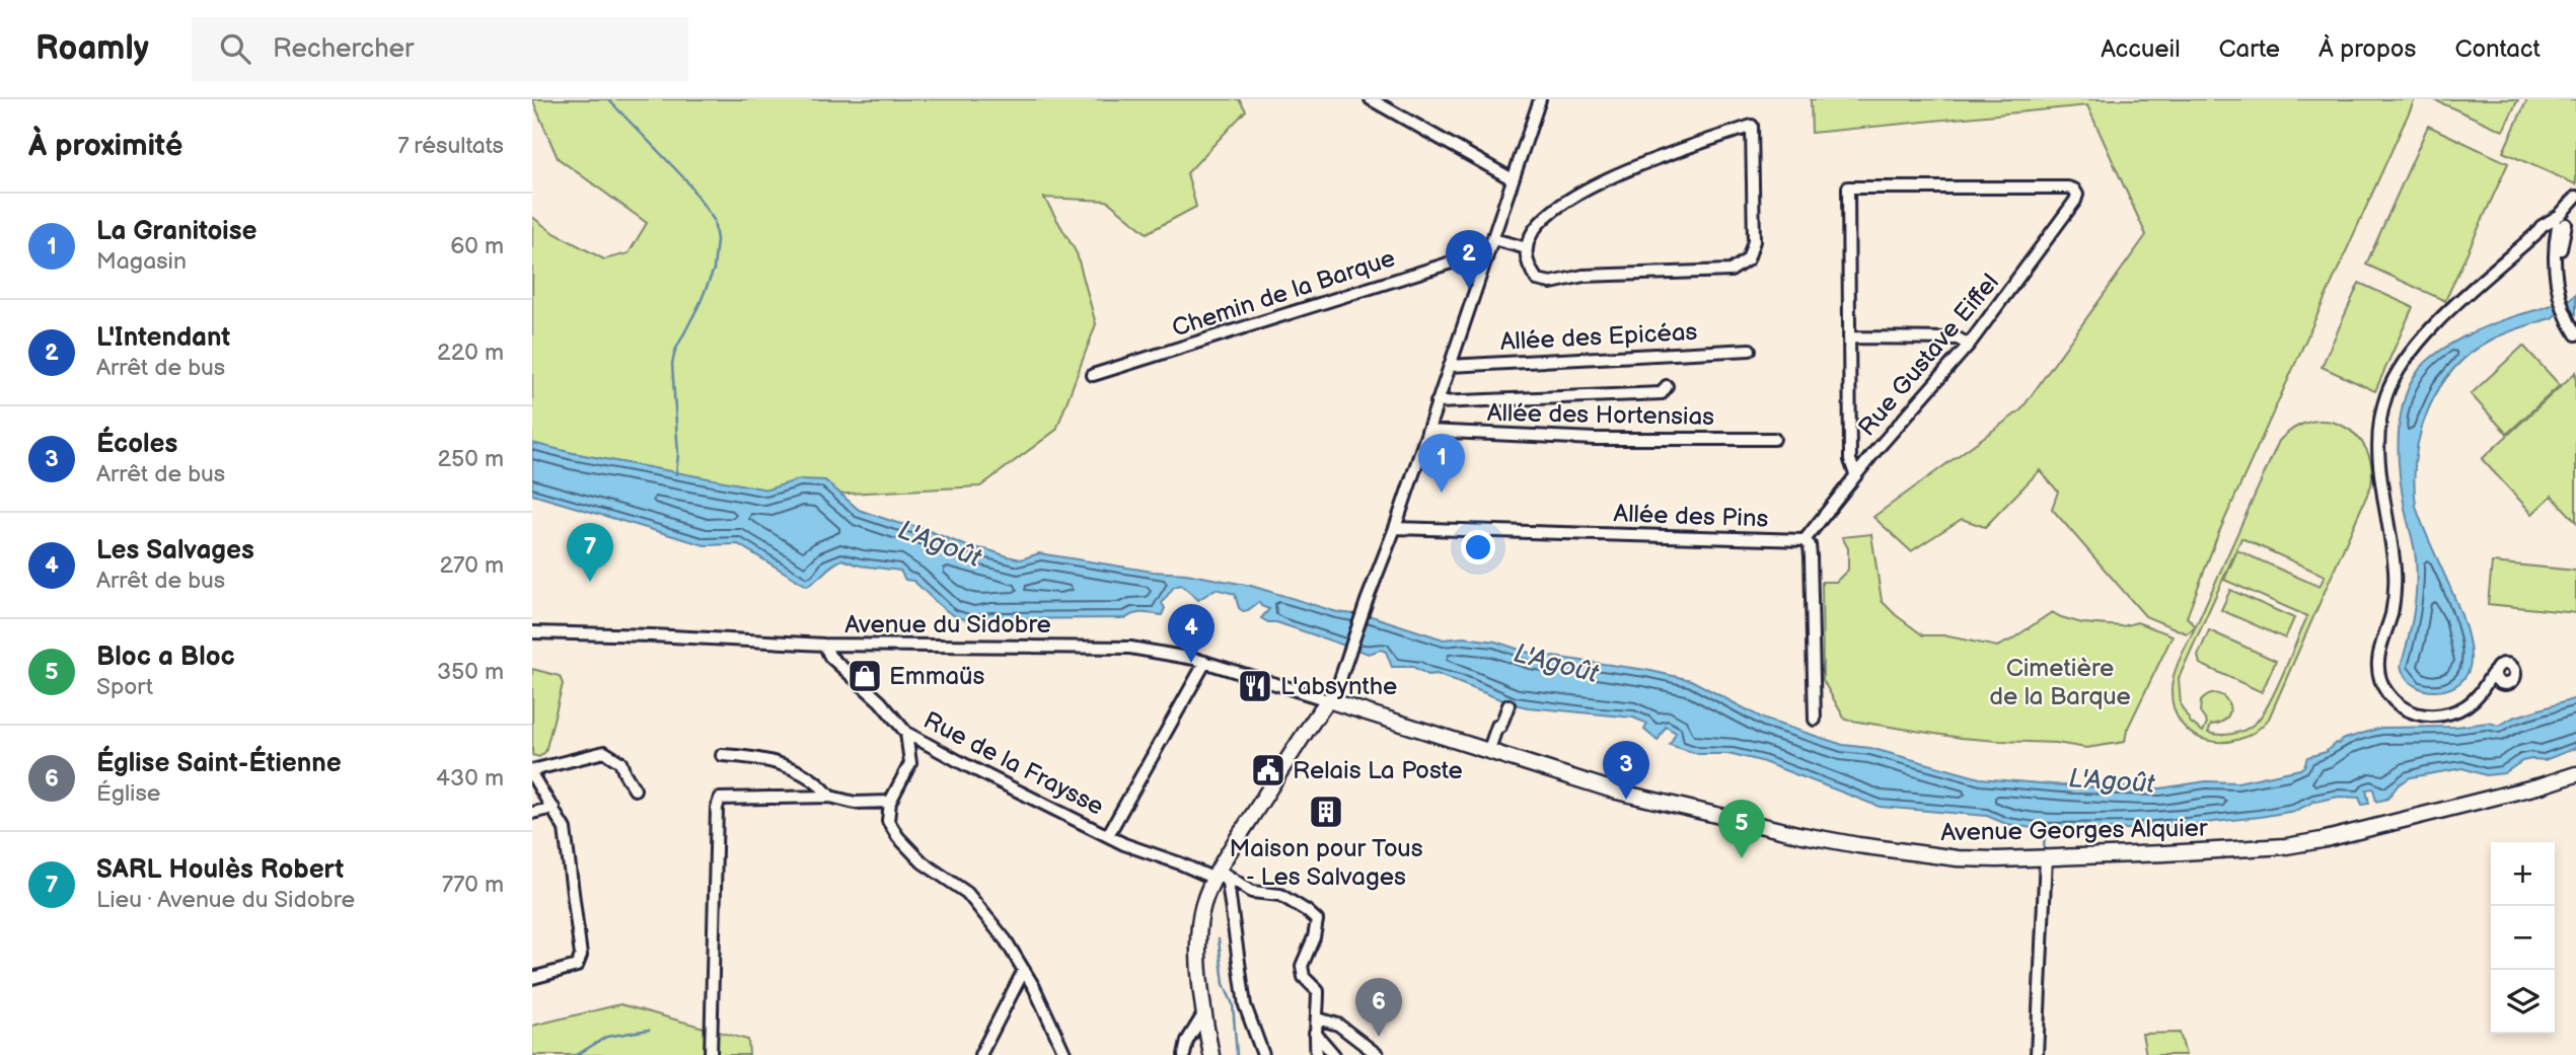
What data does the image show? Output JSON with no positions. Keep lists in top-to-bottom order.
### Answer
{
  "streets": {
    "main road": ["Avenue Georges Alquier"],
    "street": [
      "Chemin de la Barque",
      "Allée des Epicéas",
      "Rue Gustave Eiffel",
      "Allée des Hortensias",
      "Allée des Pins",
      "Avenue du Sidobre",
      "Rue de la Fraysse"
    ]
  },
  "crossings": [
    ["Rue Gustave Eiffel", "Allée des Pins"],
    ["Avenue du Sidobre", "Rue de la Fraysse"],
    ["Avenue du Sidobre", "Avenue Georges Alquier"]
  ],
  "water": ["L'Agoût"],
  "parks": ["Cimetière de la Barque"],
  "places": {
    "shop": ["Emmaüs"],
    "restaurant": ["L'absynthe"],
    "public building": ["Relais La Poste"],
    "building": ["Maison pour Tous - Les Salvages"]
  },
  "page": {
    "header": "Roamly",
    "search": "Rechercher",
    "nav": [
      "Accueil",
      "Carte",
      "À propos",
      "Contact"
    ],
    "heading": ["À proximité", "7 résultats"],
    "list": [
      {
        "mark": "1",
        "name": "La Granitoise",
        "note": "Magasin",
        "value": "60 m"
      },
      {
        "mark": "2",
        "name": "L'Intendant",
        "note": "Arrêt de bus",
        "value": "220 m"
      },
      {
        "mark": "3",
        "name": "Écoles",
        "note": "Arrêt de bus",
        "value": "250 m"
      },
      {
        "mark": "4",
        "name": "Les Salvages",
        "note": "Arrêt de bus",
        "value": "270 m"
      },
      {
        "mark": "5",
        "name": "Bloc a Bloc",
        "note": "Sport",
        "value": "350 m"
      },
      {
        "mark": "6",
        "name": "Église Saint-Étienne",
        "note": "Église",
        "value": "430 m"
      },
      {
        "mark": "7",
        "name": "SARL Houlès Robert",
        "note": "Lieu · Avenue du Sidobre",
        "value": "770 m"
      }
    ],
    "pins": [
      "2",
      "1",
      "7",
      "4",
      "3",
      "5",
      "6"
    ],
    "map_buttons": ["+", "−"]
  }
}
